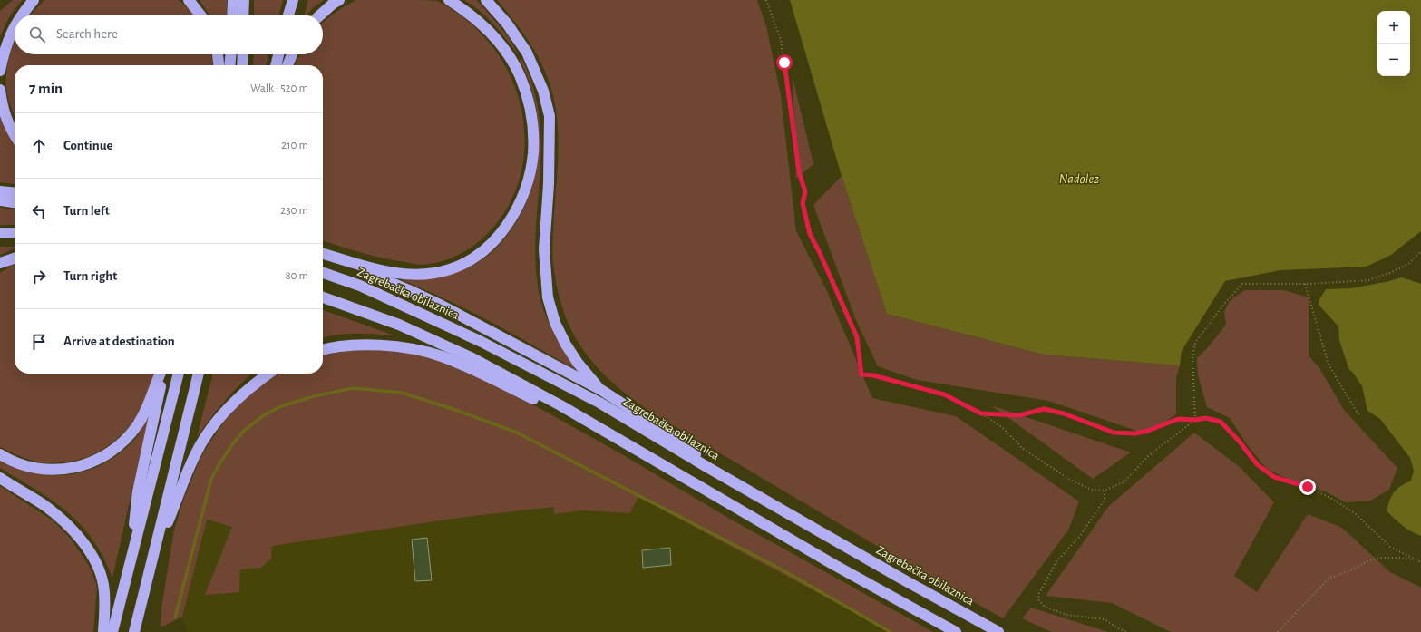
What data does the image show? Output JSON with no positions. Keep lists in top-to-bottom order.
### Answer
{
  "streets": {
    "highway": ["Zagrebačka obilaznica"]
  },
  "water": ["Nadolez"],
  "page": {
    "map_buttons": ["+", "−"],
    "search": "Search here",
    "heading": ["7 min", "Walk · 520 m"],
    "list": [
      ["Continue", "210 m"],
      ["Turn left", "230 m"],
      ["Turn right", "80 m"],
      "Arrive at destination"
    ]
  }
}
